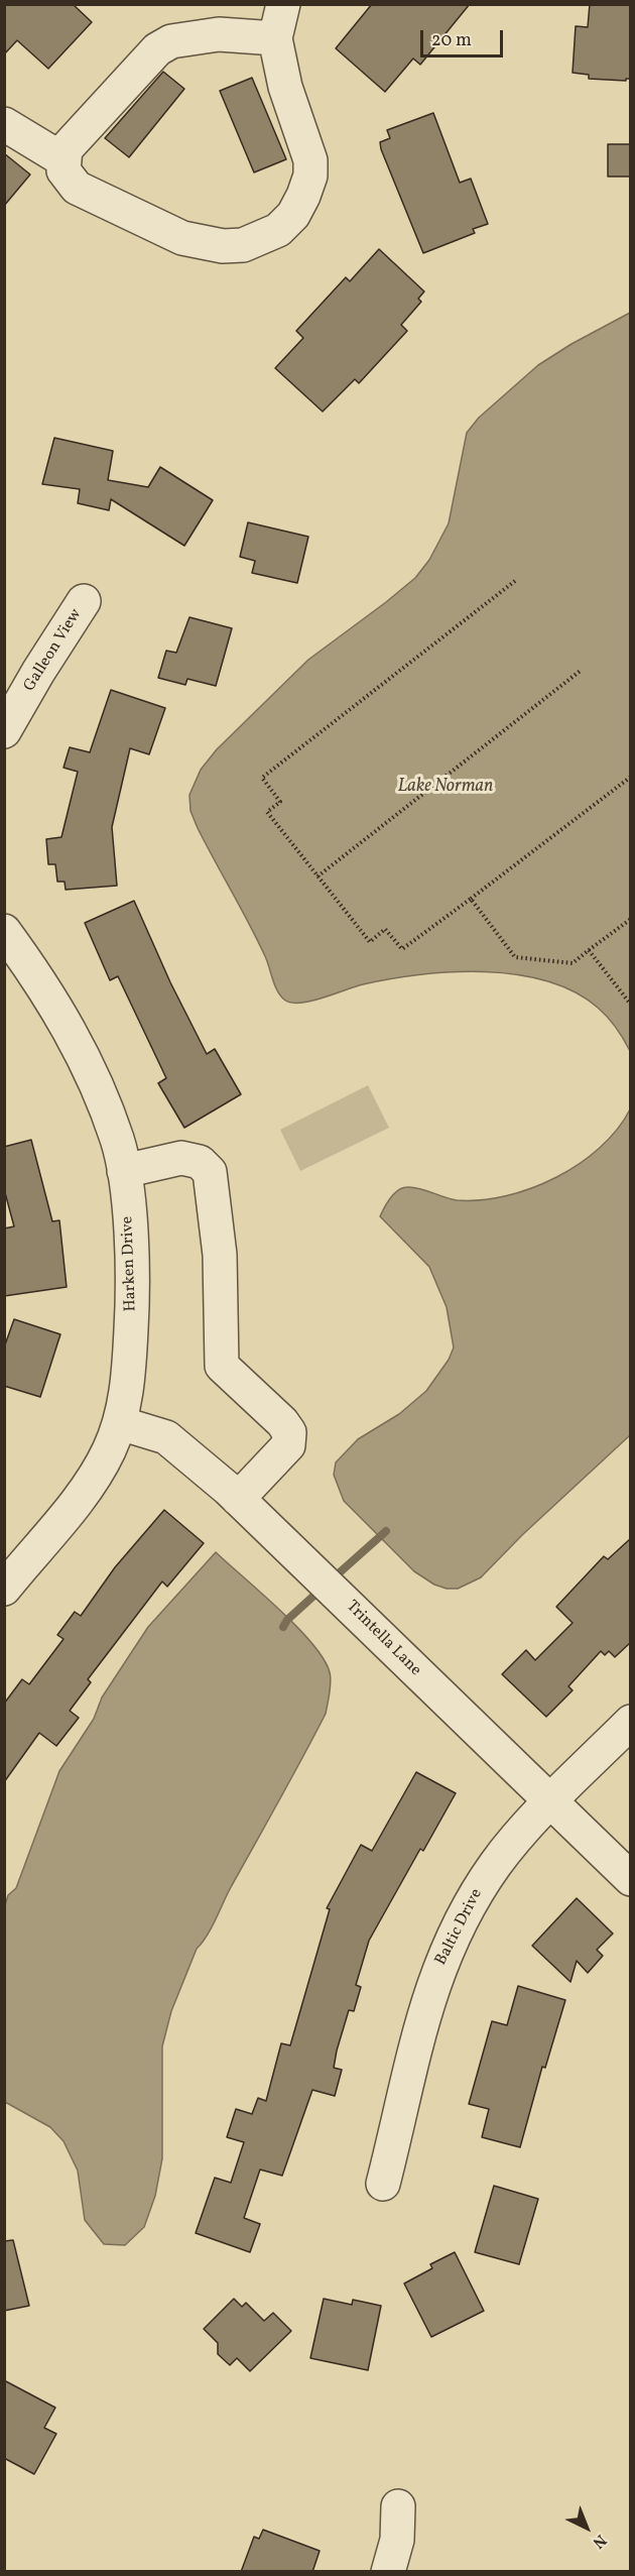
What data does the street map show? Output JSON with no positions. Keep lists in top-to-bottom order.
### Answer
{
  "streets": {
    "street": [
      "Galleon View",
      "Harken Drive",
      "Trintella Lane",
      "Baltic Drive"
    ]
  },
  "crossings": [
    ["Harken Drive", "Trintella Lane"],
    ["Trintella Lane", "Baltic Drive"]
  ],
  "water": ["Lake Norman"],
  "scale_bar": "20 m",
  "north": "bottom right"
}
